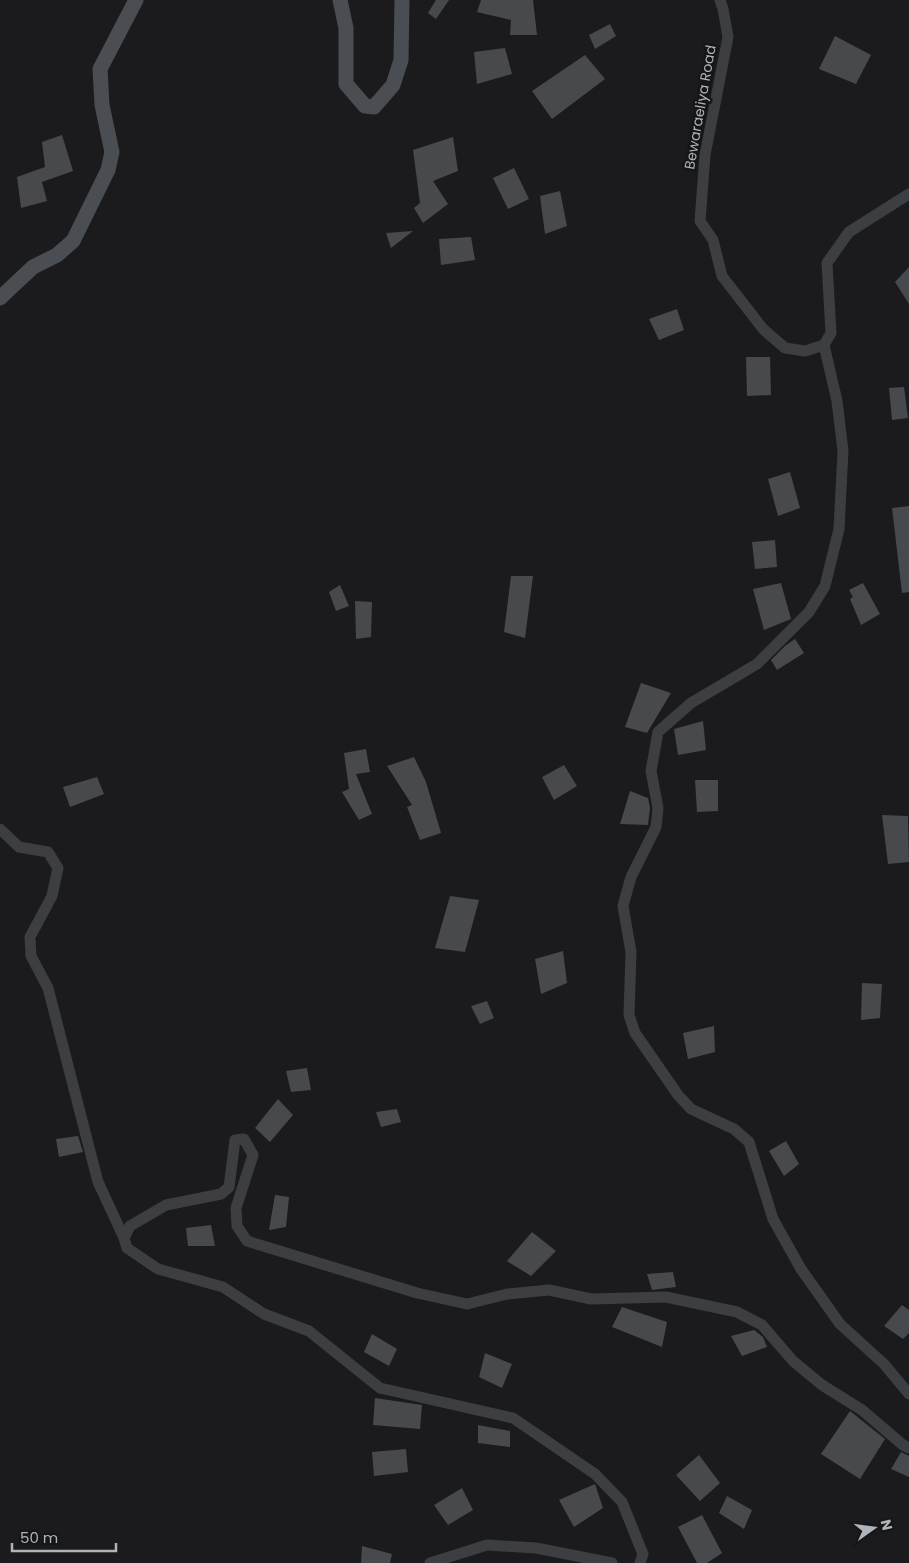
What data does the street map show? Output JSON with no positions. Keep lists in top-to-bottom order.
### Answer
{
  "streets": {
    "street": ["Bewaraeliya Road"]
  },
  "scale_bar": "50 m",
  "north": "right"
}
